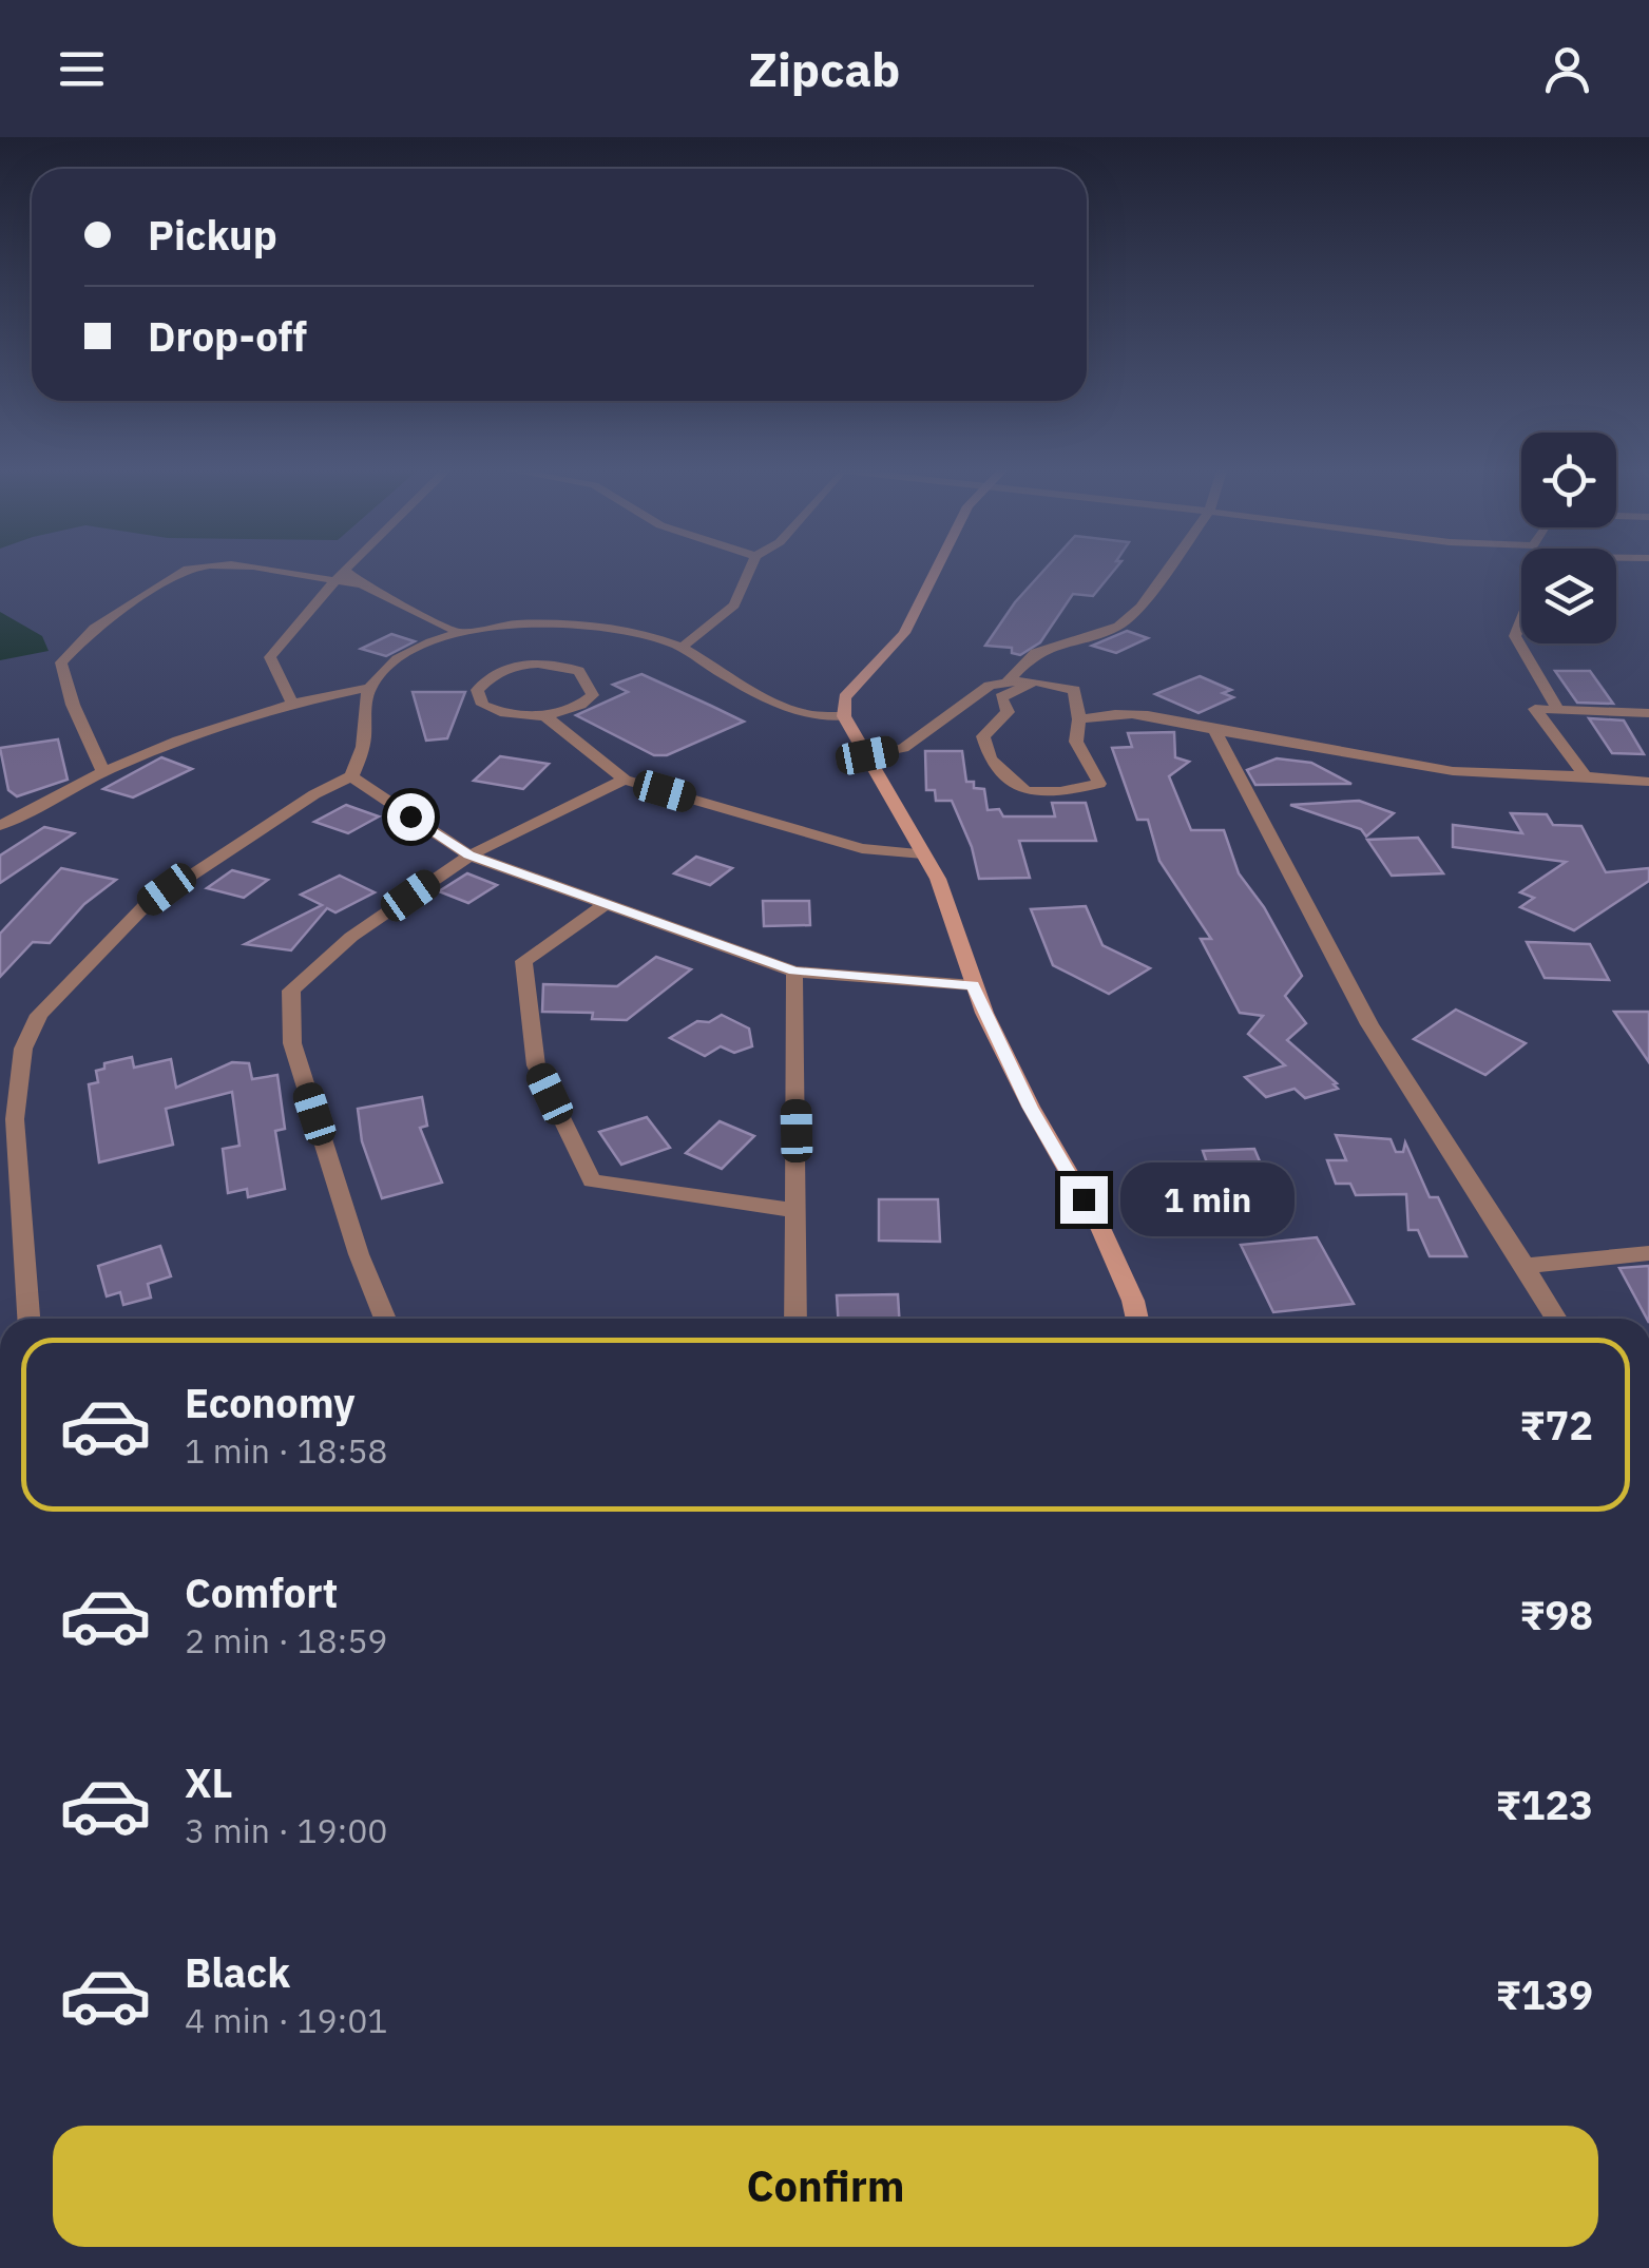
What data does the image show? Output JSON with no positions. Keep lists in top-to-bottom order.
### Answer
{
  "page": {
    "header": "Zipcab",
    "banner": ["Pickup", "Drop-off"],
    "bubble": "1 min",
    "list": [
      {
        "name": "Economy",
        "note": "1 min · 18:58",
        "value": "₹72"
      },
      {
        "name": "Comfort",
        "note": "2 min · 18:59",
        "value": "₹98"
      },
      {
        "name": "XL",
        "note": "3 min · 19:00",
        "value": "₹123"
      },
      {
        "name": "Black",
        "note": "4 min · 19:01",
        "value": "₹139"
      }
    ],
    "buttons": "Confirm"
  }
}
